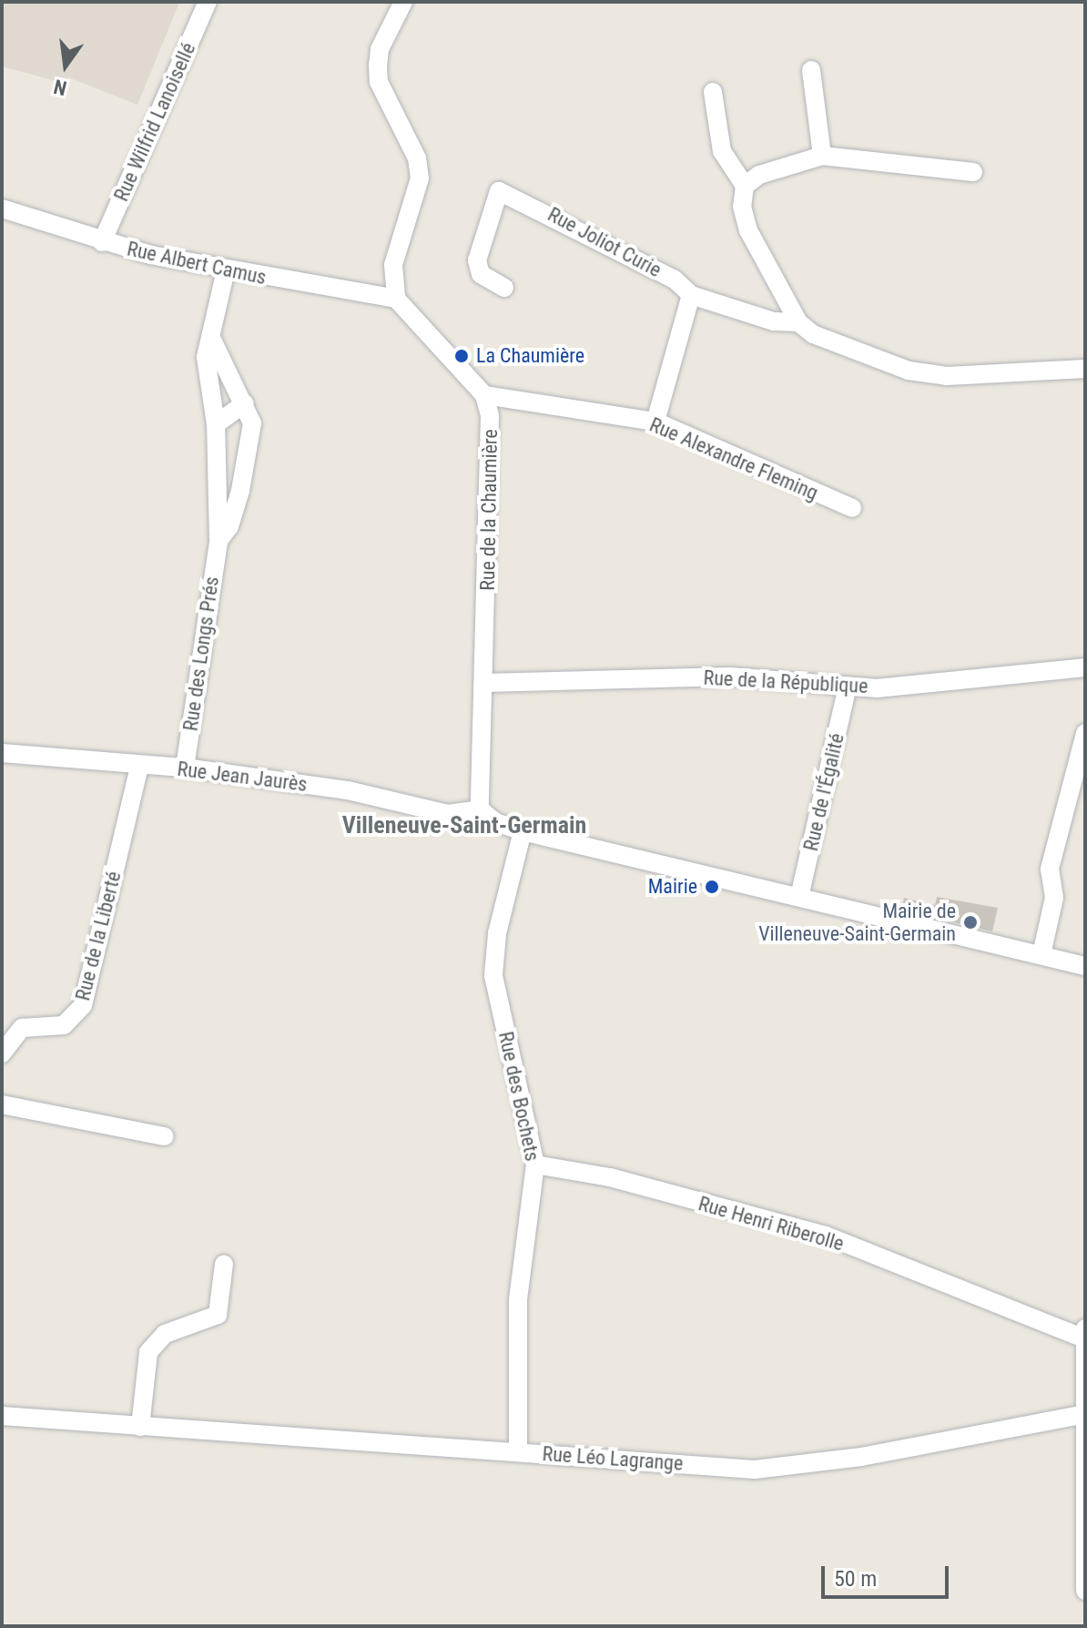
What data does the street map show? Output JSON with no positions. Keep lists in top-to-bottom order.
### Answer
{
  "streets": {
    "street": [
      "Rue Wilfrid Lanoisellé",
      "Rue Joliot Curie",
      "Rue Albert Camus",
      "Rue Alexandre Fleming",
      "Rue de la Chaumière",
      "Rue des Longs Prés",
      "Rue de la République",
      "Rue Jean Jaurès",
      "Rue de l'Égalité",
      "Rue de la Liberté",
      "Rue des Bochets",
      "Rue Henri Riberolle",
      "Rue Léo Lagrange"
    ]
  },
  "crossings": [
    ["Rue Wilfrid Lanoisellé", "Rue Albert Camus"],
    ["Rue Albert Camus", "Rue des Longs Prés"],
    ["Rue Alexandre Fleming", "Rue de la Chaumière"],
    ["Rue de la Chaumière", "Rue de la République"],
    ["Rue de la Chaumière", "Rue Jean Jaurès"],
    ["Rue des Longs Prés", "Rue Jean Jaurès"],
    ["Rue de la République", "Rue de l'Égalité"],
    ["Rue Jean Jaurès", "Rue de la Liberté"],
    ["Rue des Bochets", "Rue Henri Riberolle"],
    ["Rue des Bochets", "Rue Léo Lagrange"]
  ],
  "districts": ["Villeneuve-Saint-Germain"],
  "places": ["La Chaumière", "Mairie", "Mairie de Villeneuve-Saint-Germain"],
  "scale_bar": "50 m",
  "north": "bottom"
}
